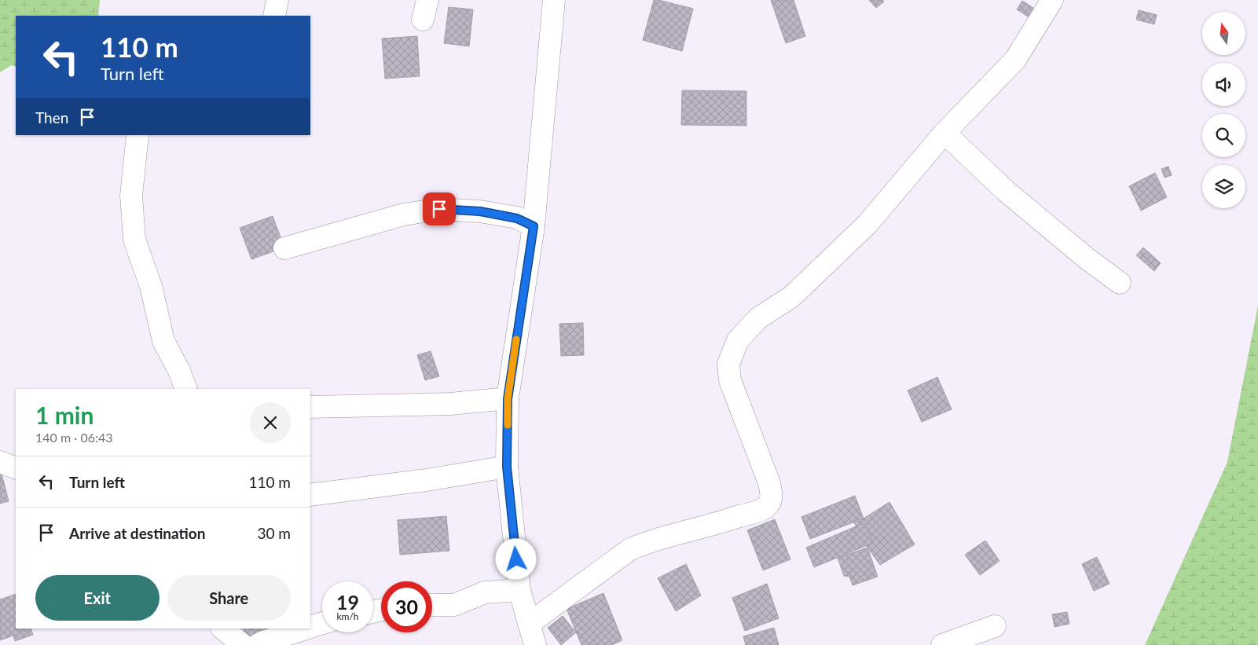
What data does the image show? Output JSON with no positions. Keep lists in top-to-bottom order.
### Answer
{
  "north": "top",
  "page": {
    "turn": ["110 m", "Turn left"],
    "then": "Then",
    "heading": ["1 min", "140 m · 06:43"],
    "list": [
      {
        "name": "Turn left",
        "value": "110 m"
      },
      {
        "name": "Arrive at destination",
        "value": "30 m"
      }
    ],
    "buttons": ["Exit", "Share"],
    "speed": "19 km/h",
    "limit": "30"
  }
}
